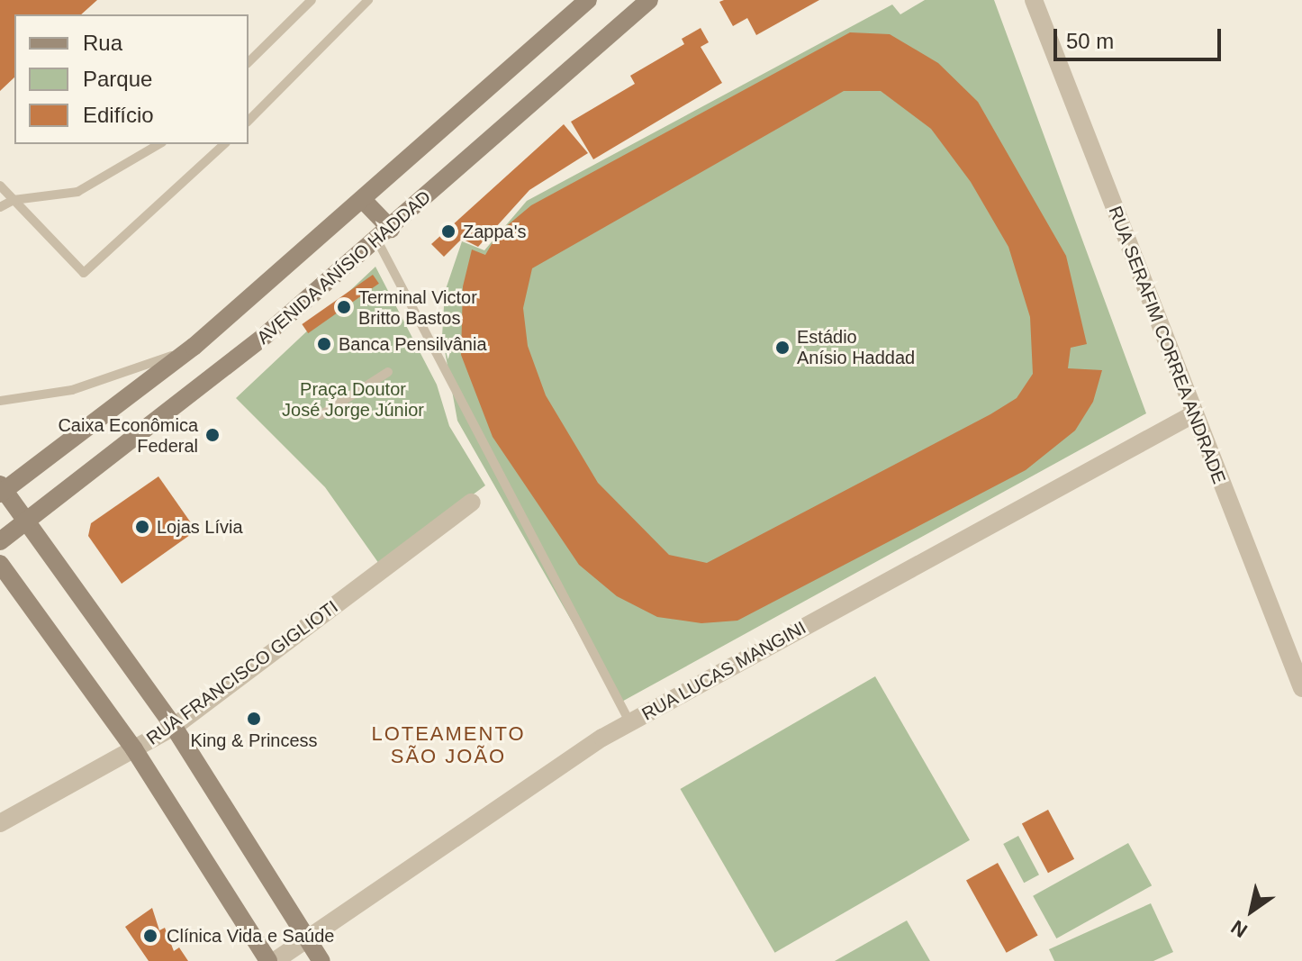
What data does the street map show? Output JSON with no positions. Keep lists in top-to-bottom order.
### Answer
{
  "streets": {
    "main road": ["AVENIDA ANÍSIO HADDAD"],
    "street": ["RUA SERAFIM CORREA ANDRADE", "RUA LUCAS MANGINI", "RUA FRANCISCO GIGLIOTI"]
  },
  "crossings": [
    ["RUA SERAFIM CORREA ANDRADE", "RUA LUCAS MANGINI"]
  ],
  "districts": ["LOTEAMENTO SÃO JOÃO"],
  "parks": ["Praça Doutor José Jorge Júnior"],
  "places": [
    "Zappa's",
    "Terminal Victor Britto Bastos",
    "Banca Pensilvânia",
    "Estádio Anísio Haddad",
    "Caixa Econômica Federal",
    "Lojas Lívia",
    "King & Princess",
    "Clínica Vida e Saúde"
  ],
  "legend": ["Rua", "Parque", "Edifício"],
  "scale_bar": "50 m",
  "north": "bottom left"
}
